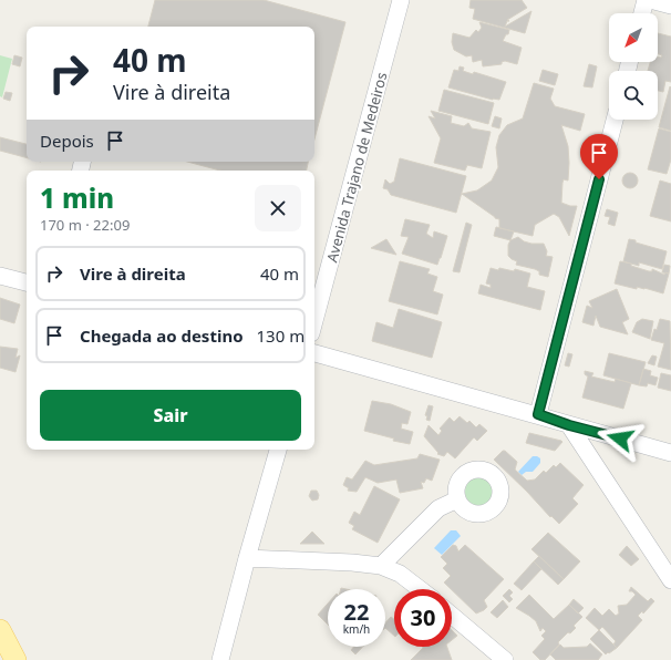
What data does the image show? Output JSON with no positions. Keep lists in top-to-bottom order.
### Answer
{
  "streets": {
    "street": ["Avenida Trajano de Medeiros"]
  },
  "north": "bottom left",
  "page": {
    "turn": ["40 m", "Vire à direita"],
    "then": "Depois",
    "heading": ["1 min", "170 m · 22:09"],
    "list": [
      {
        "name": "Vire à direita",
        "value": "40 m"
      },
      {
        "name": "Chegada ao destino",
        "value": "130 m"
      }
    ],
    "buttons": "Sair",
    "speed": "22 km/h",
    "limit": "30"
  }
}
